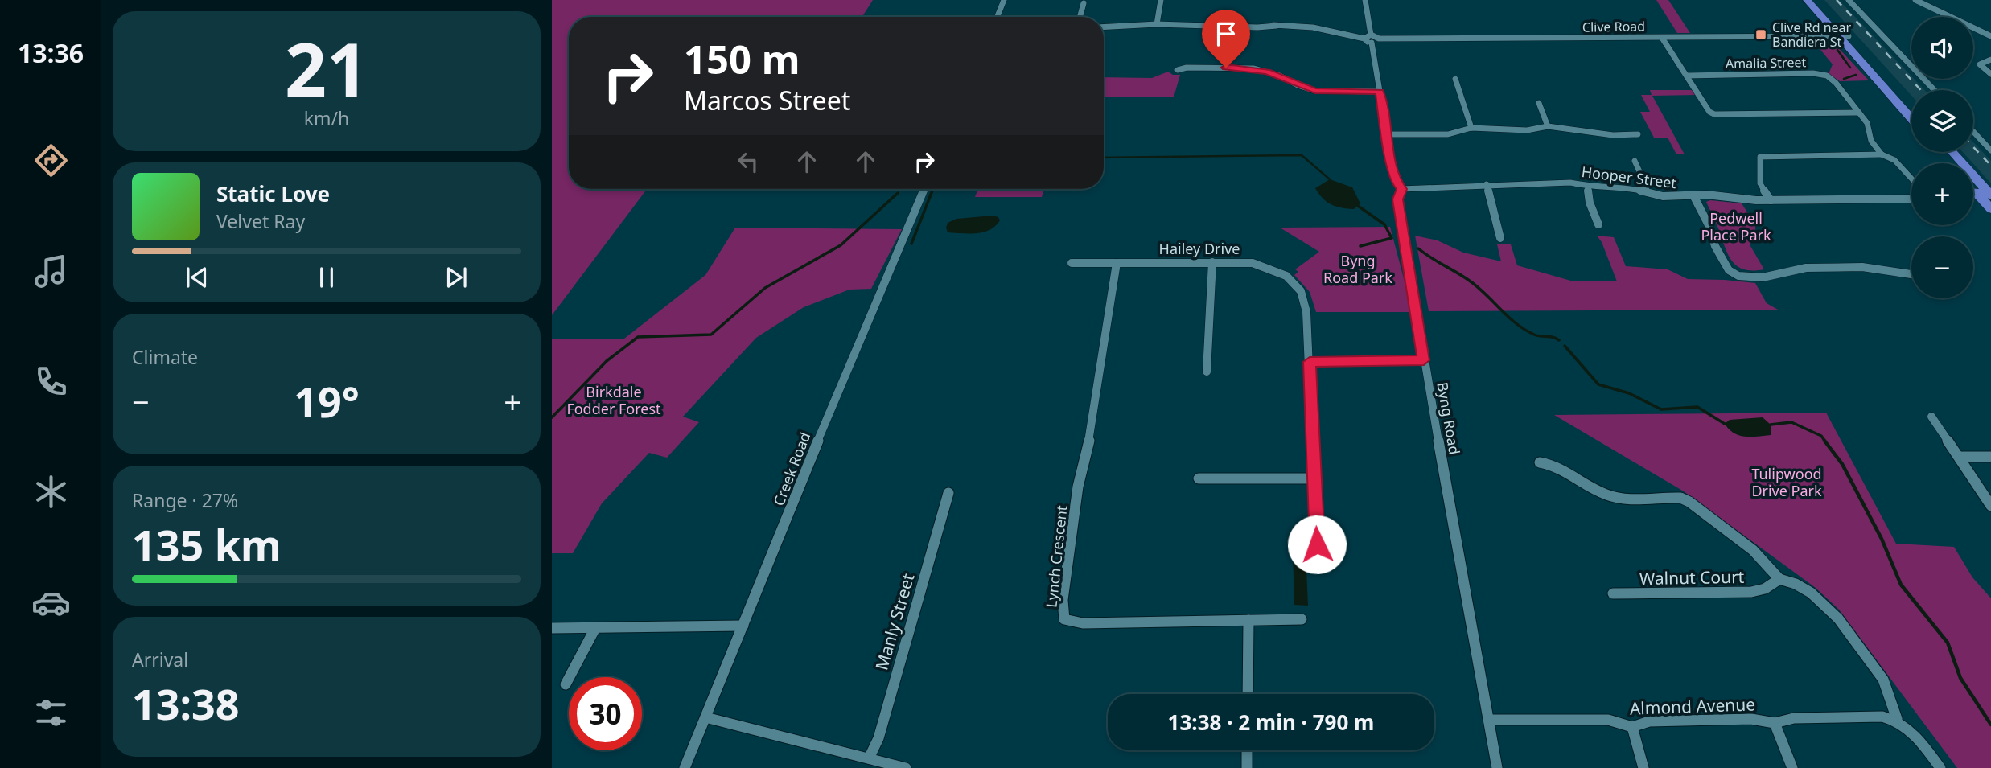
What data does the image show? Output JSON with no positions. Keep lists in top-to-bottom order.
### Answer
{
  "streets": {
    "street": [
      "Clive Road",
      "Amalia Street",
      "Hooper Street",
      "Hailey Drive",
      "Byng Road",
      "Creek Road",
      "Lynch Crescent",
      "Walnut Court",
      "Manly Street",
      "Almond Avenue"
    ]
  },
  "crossings": [
    ["Clive Road", "Byng Road"],
    ["Hooper Street", "Byng Road"],
    ["Hailey Drive", "Lynch Crescent"],
    ["Byng Road", "Almond Avenue"]
  ],
  "parks": [
    "Pedwell Place Park",
    "Byng Road Park",
    "Birkdale Fodder Forest",
    "Tulipwood Drive Park"
  ],
  "places": {
    "transit": ["Clive Rd near Bandiera St"]
  },
  "page": {
    "tabs": "13:36",
    "tile": [
      ["21", "km/h"],
      "Climate",
      ["Range · 27%", "135 km"],
      ["Arrival", "13:38"]
    ],
    "map_buttons": ["+", "−"],
    "turn": ["150 m", "Marcos Street"],
    "song": ["Static Love", "Velvet Ray"],
    "heat": ["−", "19°", "+"],
    "limit": "30",
    "trip": "13:38 · 2 min · 790 m"
  }
}
